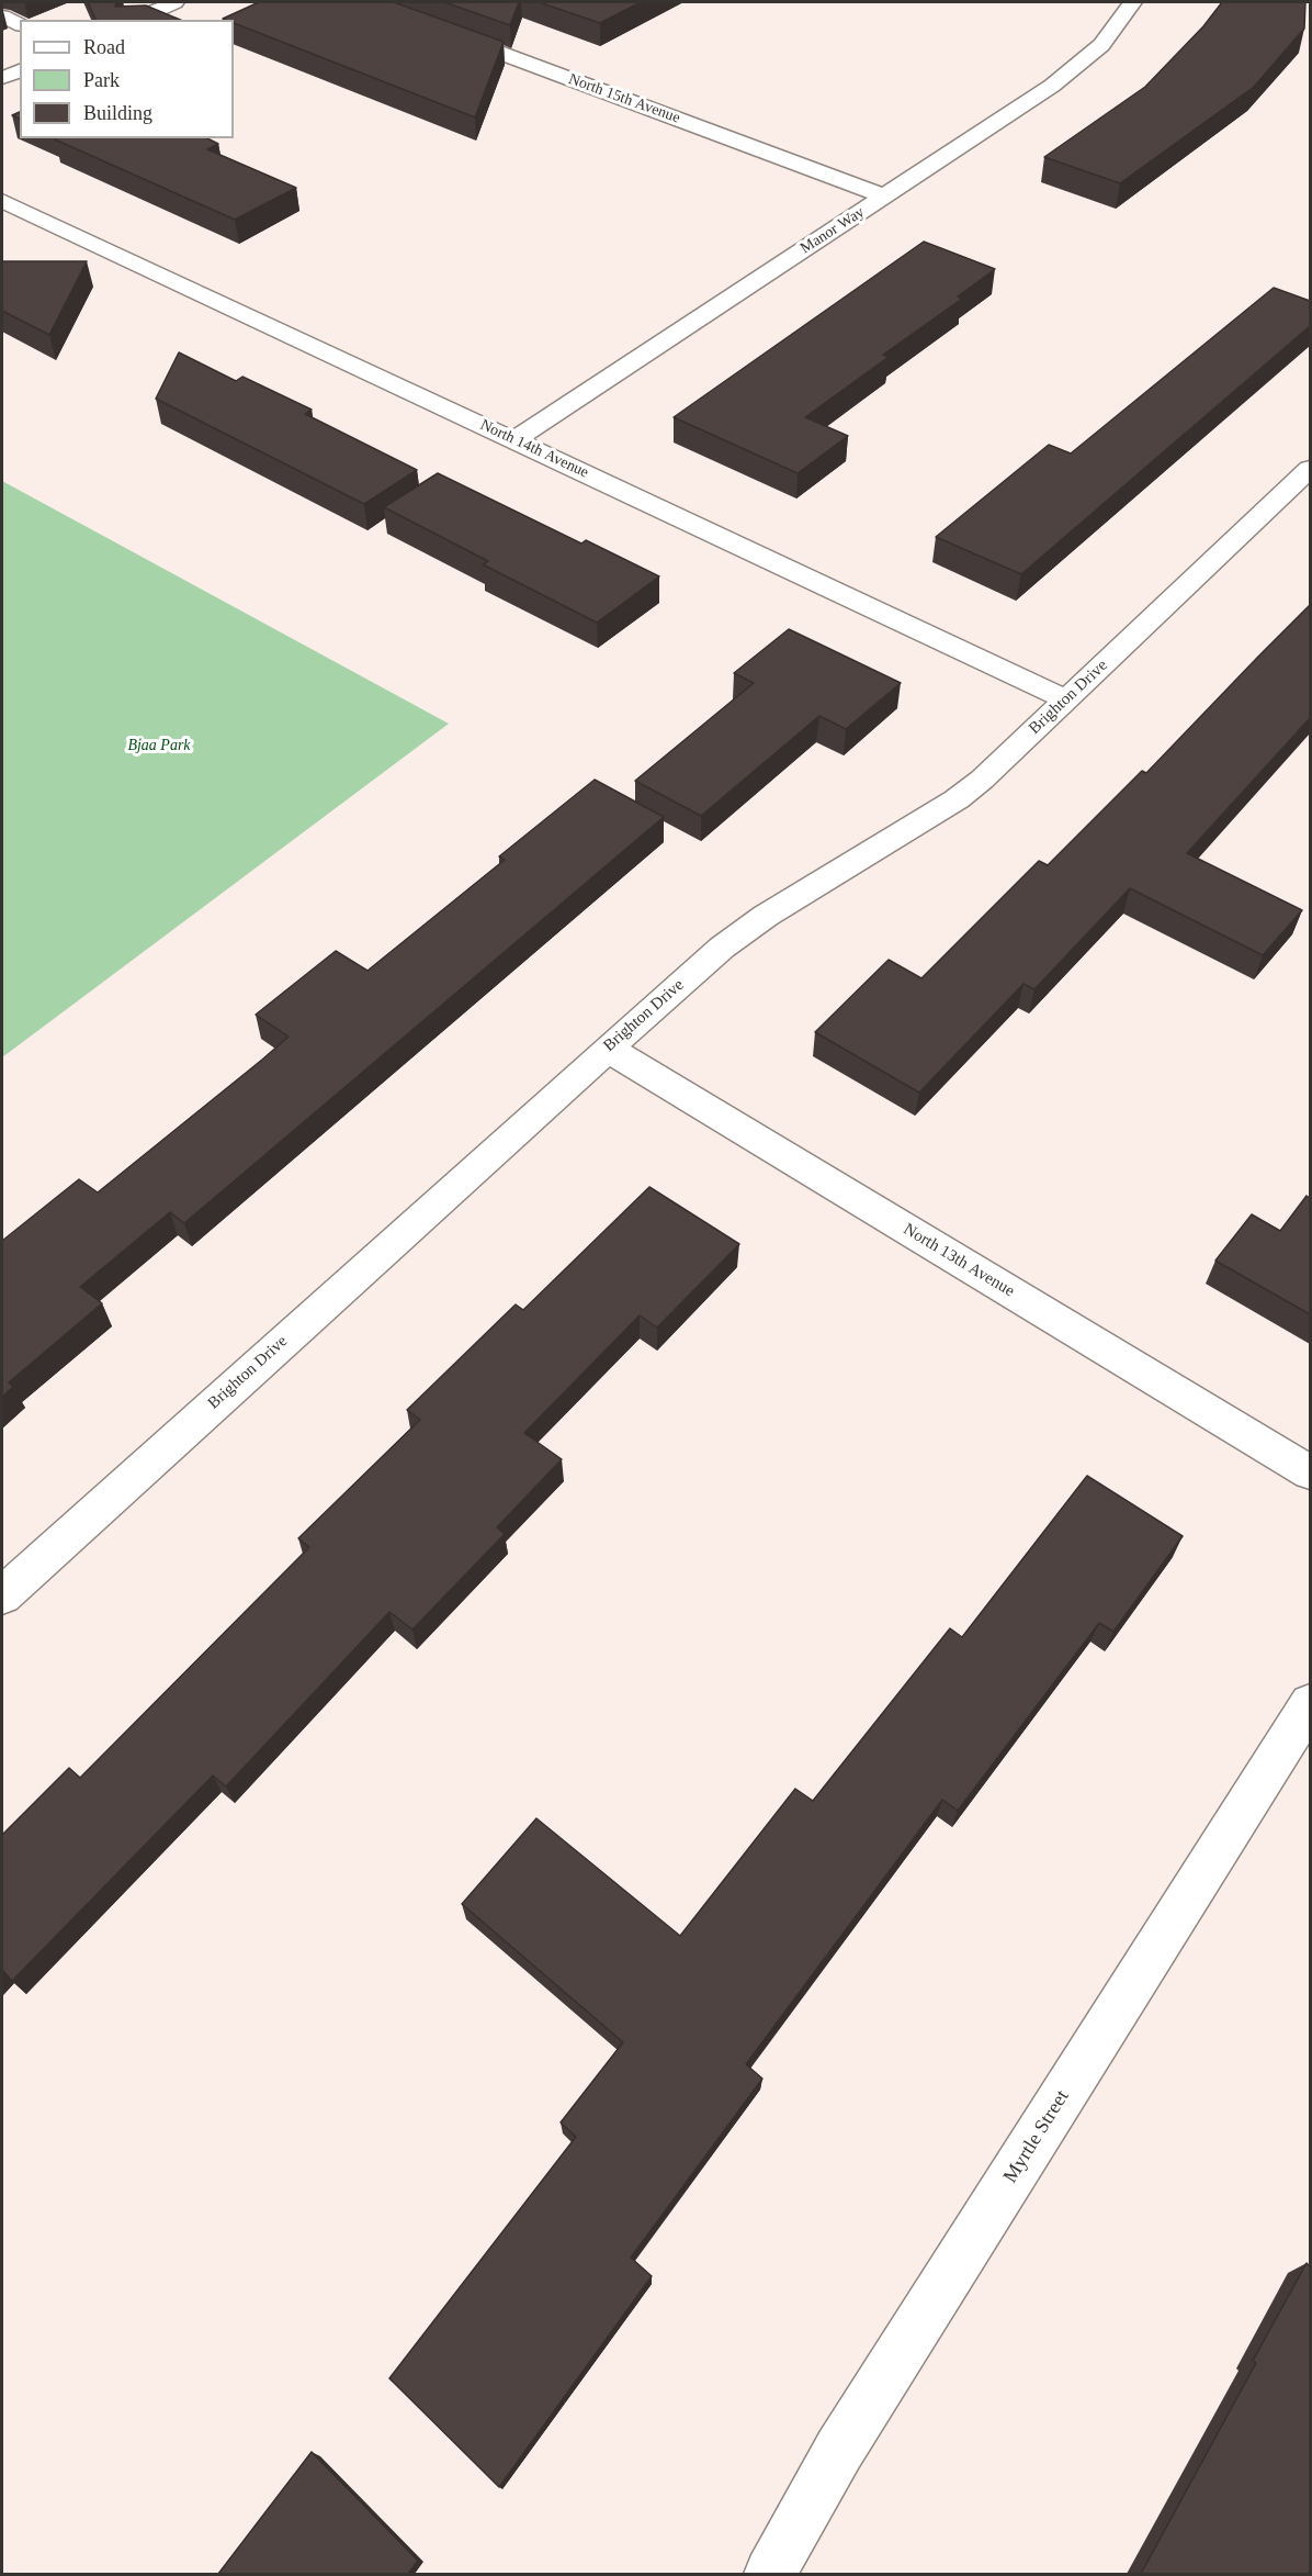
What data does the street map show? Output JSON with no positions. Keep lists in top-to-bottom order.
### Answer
{
  "streets": {
    "street": [
      "North 15th Avenue",
      "Manor Way",
      "North 14th Avenue",
      "Brighton Drive",
      "North 13th Avenue",
      "Myrtle Street"
    ]
  },
  "crossings": [
    ["North 15th Avenue", "Manor Way"],
    ["Manor Way", "North 14th Avenue"],
    ["North 14th Avenue", "Brighton Drive"],
    ["Brighton Drive", "North 13th Avenue"]
  ],
  "parks": ["Bjaa Park"],
  "legend": ["Road", "Park", "Building"]
}
